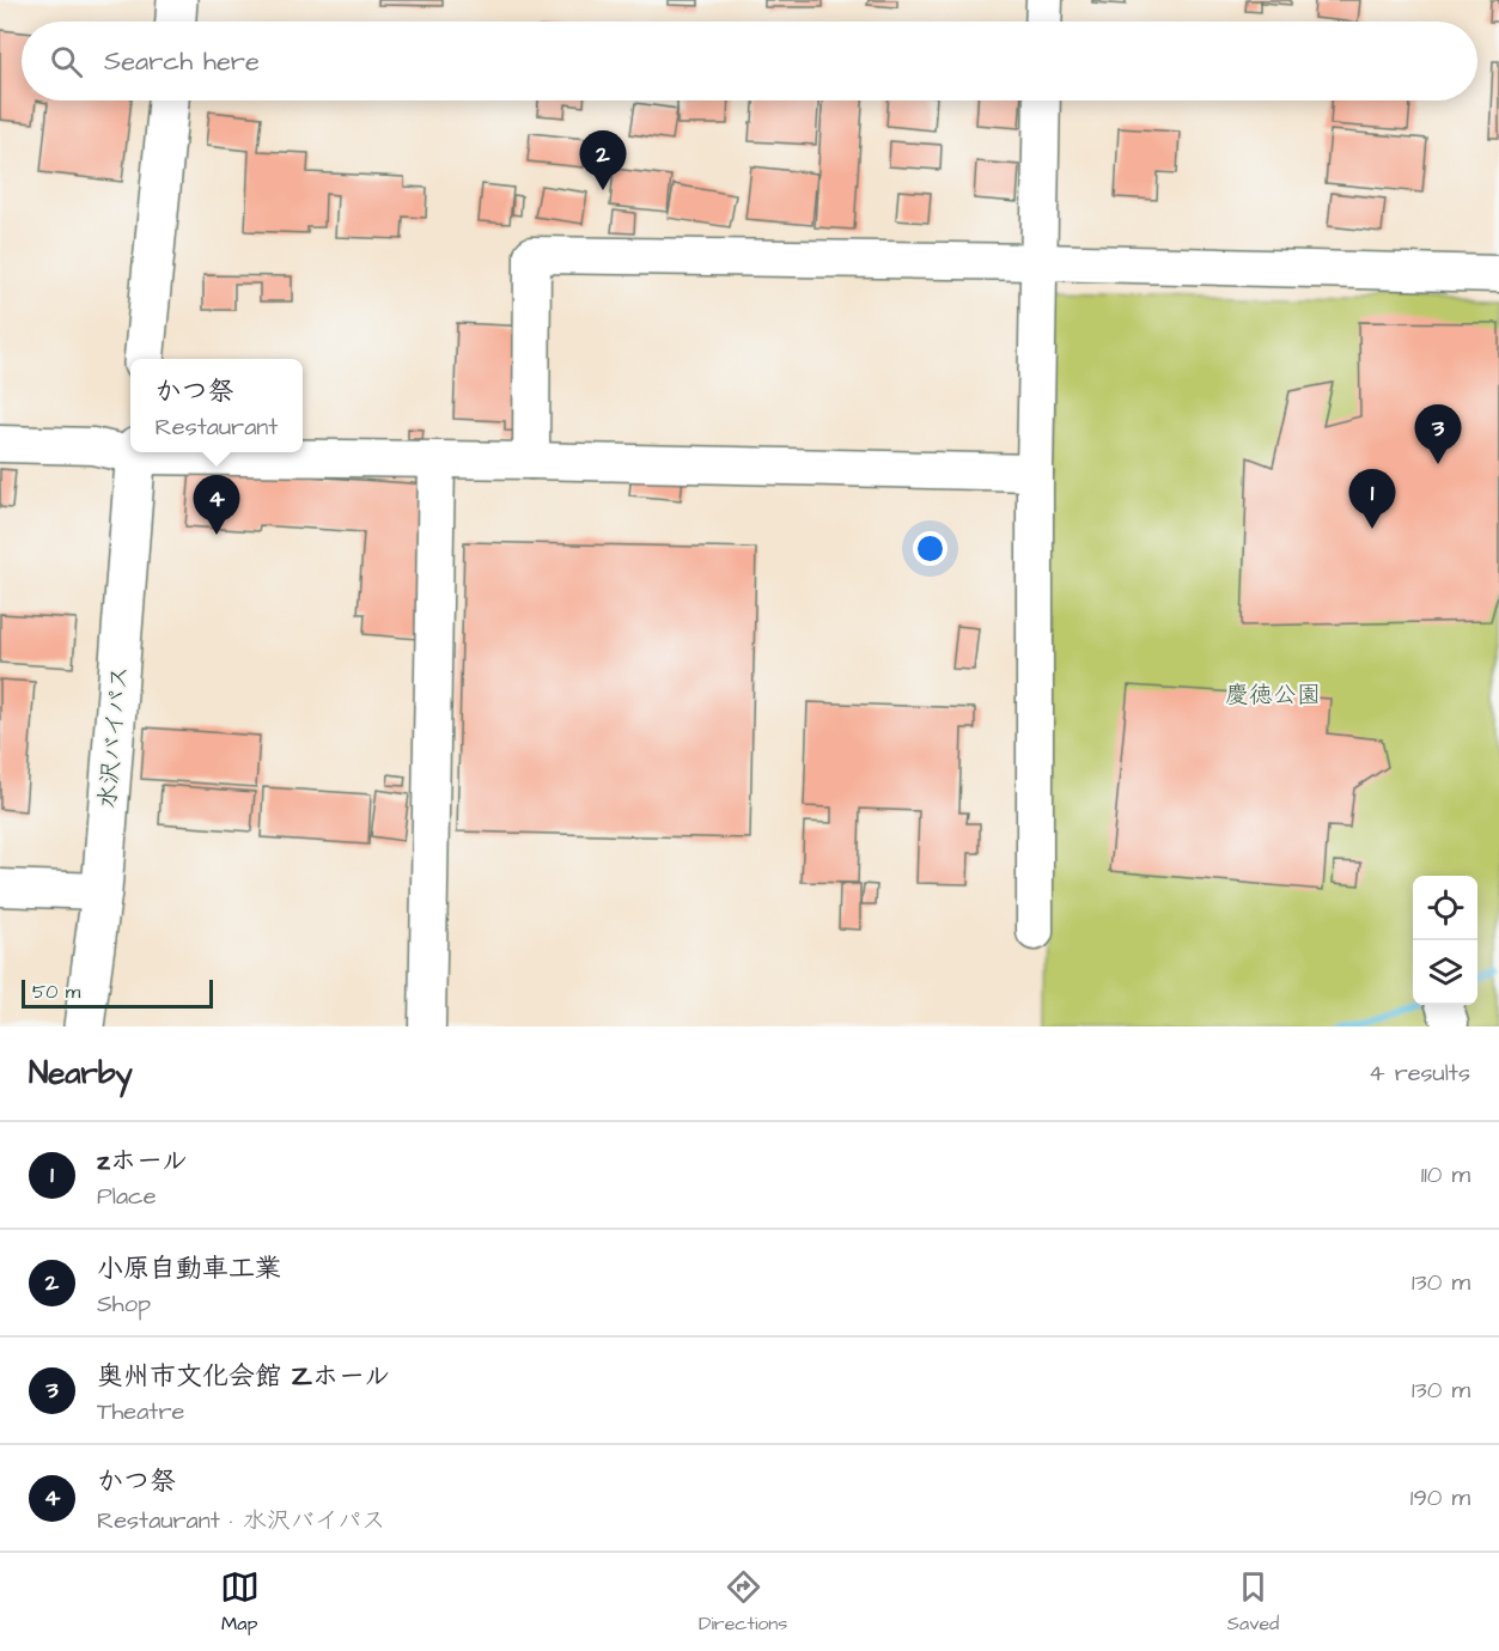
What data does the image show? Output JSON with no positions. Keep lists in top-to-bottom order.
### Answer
{
  "streets": {
    "highway": ["水沢バイパス"]
  },
  "parks": ["慶徳公園"],
  "scale_bar": "50 m",
  "page": {
    "search": "Search here",
    "pins": [
      "2",
      "3",
      "1",
      "4"
    ],
    "popup": ["かつ祭", "Restaurant"],
    "scale": "50 m",
    "heading": ["Nearby", "4 results"],
    "list": [
      {
        "mark": "1",
        "name": "zホール",
        "note": "Place",
        "value": "110 m"
      },
      {
        "mark": "2",
        "name": "小原自動車工業",
        "note": "Shop",
        "value": "130 m"
      },
      {
        "mark": "3",
        "name": "奥州市文化会館 Zホール",
        "note": "Theatre",
        "value": "130 m"
      },
      {
        "mark": "4",
        "name": "かつ祭",
        "note": "Restaurant · 水沢バイパス",
        "value": "190 m"
      }
    ],
    "nav": ["Map", "Directions", "Saved"]
  }
}
